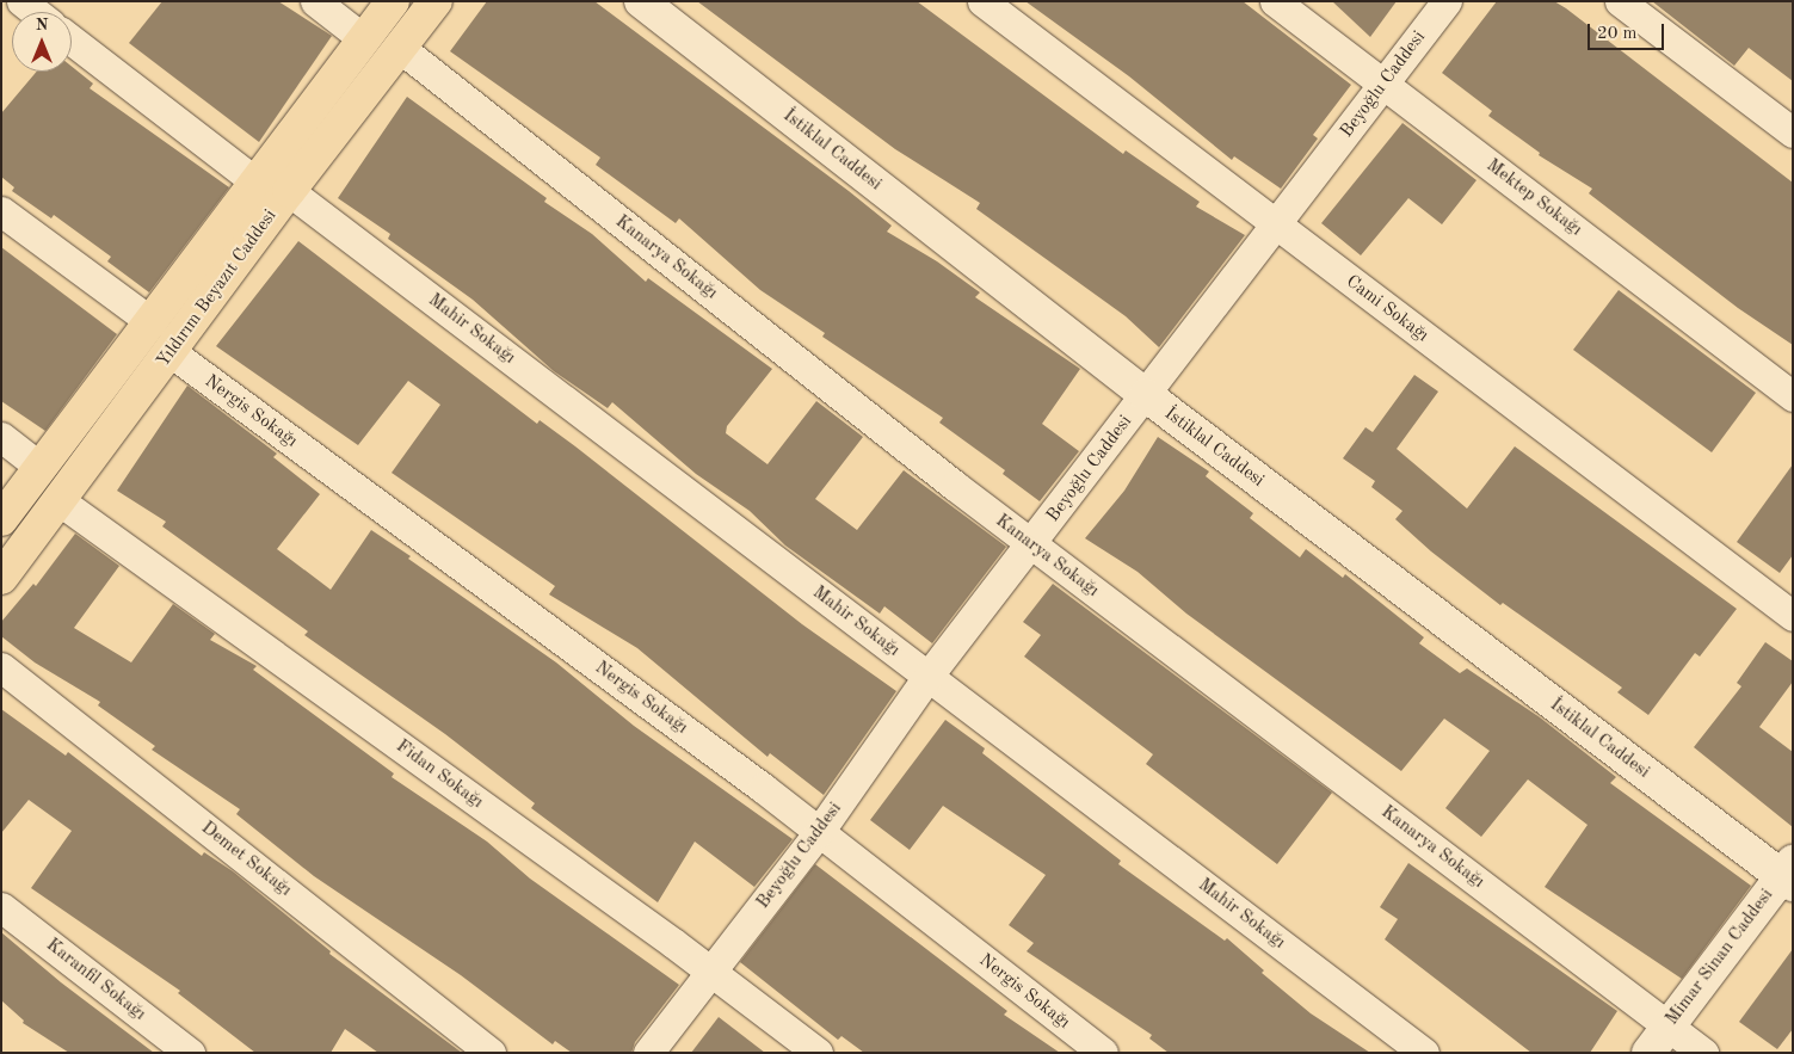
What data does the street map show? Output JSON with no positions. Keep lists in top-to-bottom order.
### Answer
{
  "streets": {
    "main road": ["Yıldırım Beyazıt Caddesi"],
    "street": [
      "Beyoğlu Caddesi",
      "İstiklal Caddesi",
      "Mektep Sokağı",
      "Kanarya Sokağı",
      "Cami Sokağı",
      "Mahir Sokağı",
      "Nergis Sokağı",
      "Fidan Sokağı",
      "Demet Sokağı",
      "Mimar Sinan Caddesi",
      "Karanfil Sokağı"
    ]
  },
  "crossings": [
    ["Beyoğlu Caddesi", "İstiklal Caddesi"],
    ["Beyoğlu Caddesi", "Mektep Sokağı"],
    ["Beyoğlu Caddesi", "Kanarya Sokağı"],
    ["Beyoğlu Caddesi", "Cami Sokağı"],
    ["Beyoğlu Caddesi", "Mahir Sokağı"],
    ["Beyoğlu Caddesi", "Nergis Sokağı"],
    ["Beyoğlu Caddesi", "Fidan Sokağı"],
    ["İstiklal Caddesi", "Mimar Sinan Caddesi"],
    ["Kanarya Sokağı", "Yıldırım Beyazıt Caddesi"],
    ["Kanarya Sokağı", "Mimar Sinan Caddesi"],
    ["Yıldırım Beyazıt Caddesi", "Mahir Sokağı"],
    ["Yıldırım Beyazıt Caddesi", "Nergis Sokağı"],
    ["Yıldırım Beyazıt Caddesi", "Fidan Sokağı"]
  ],
  "scale_bar": "20 m",
  "north": "top"
}
